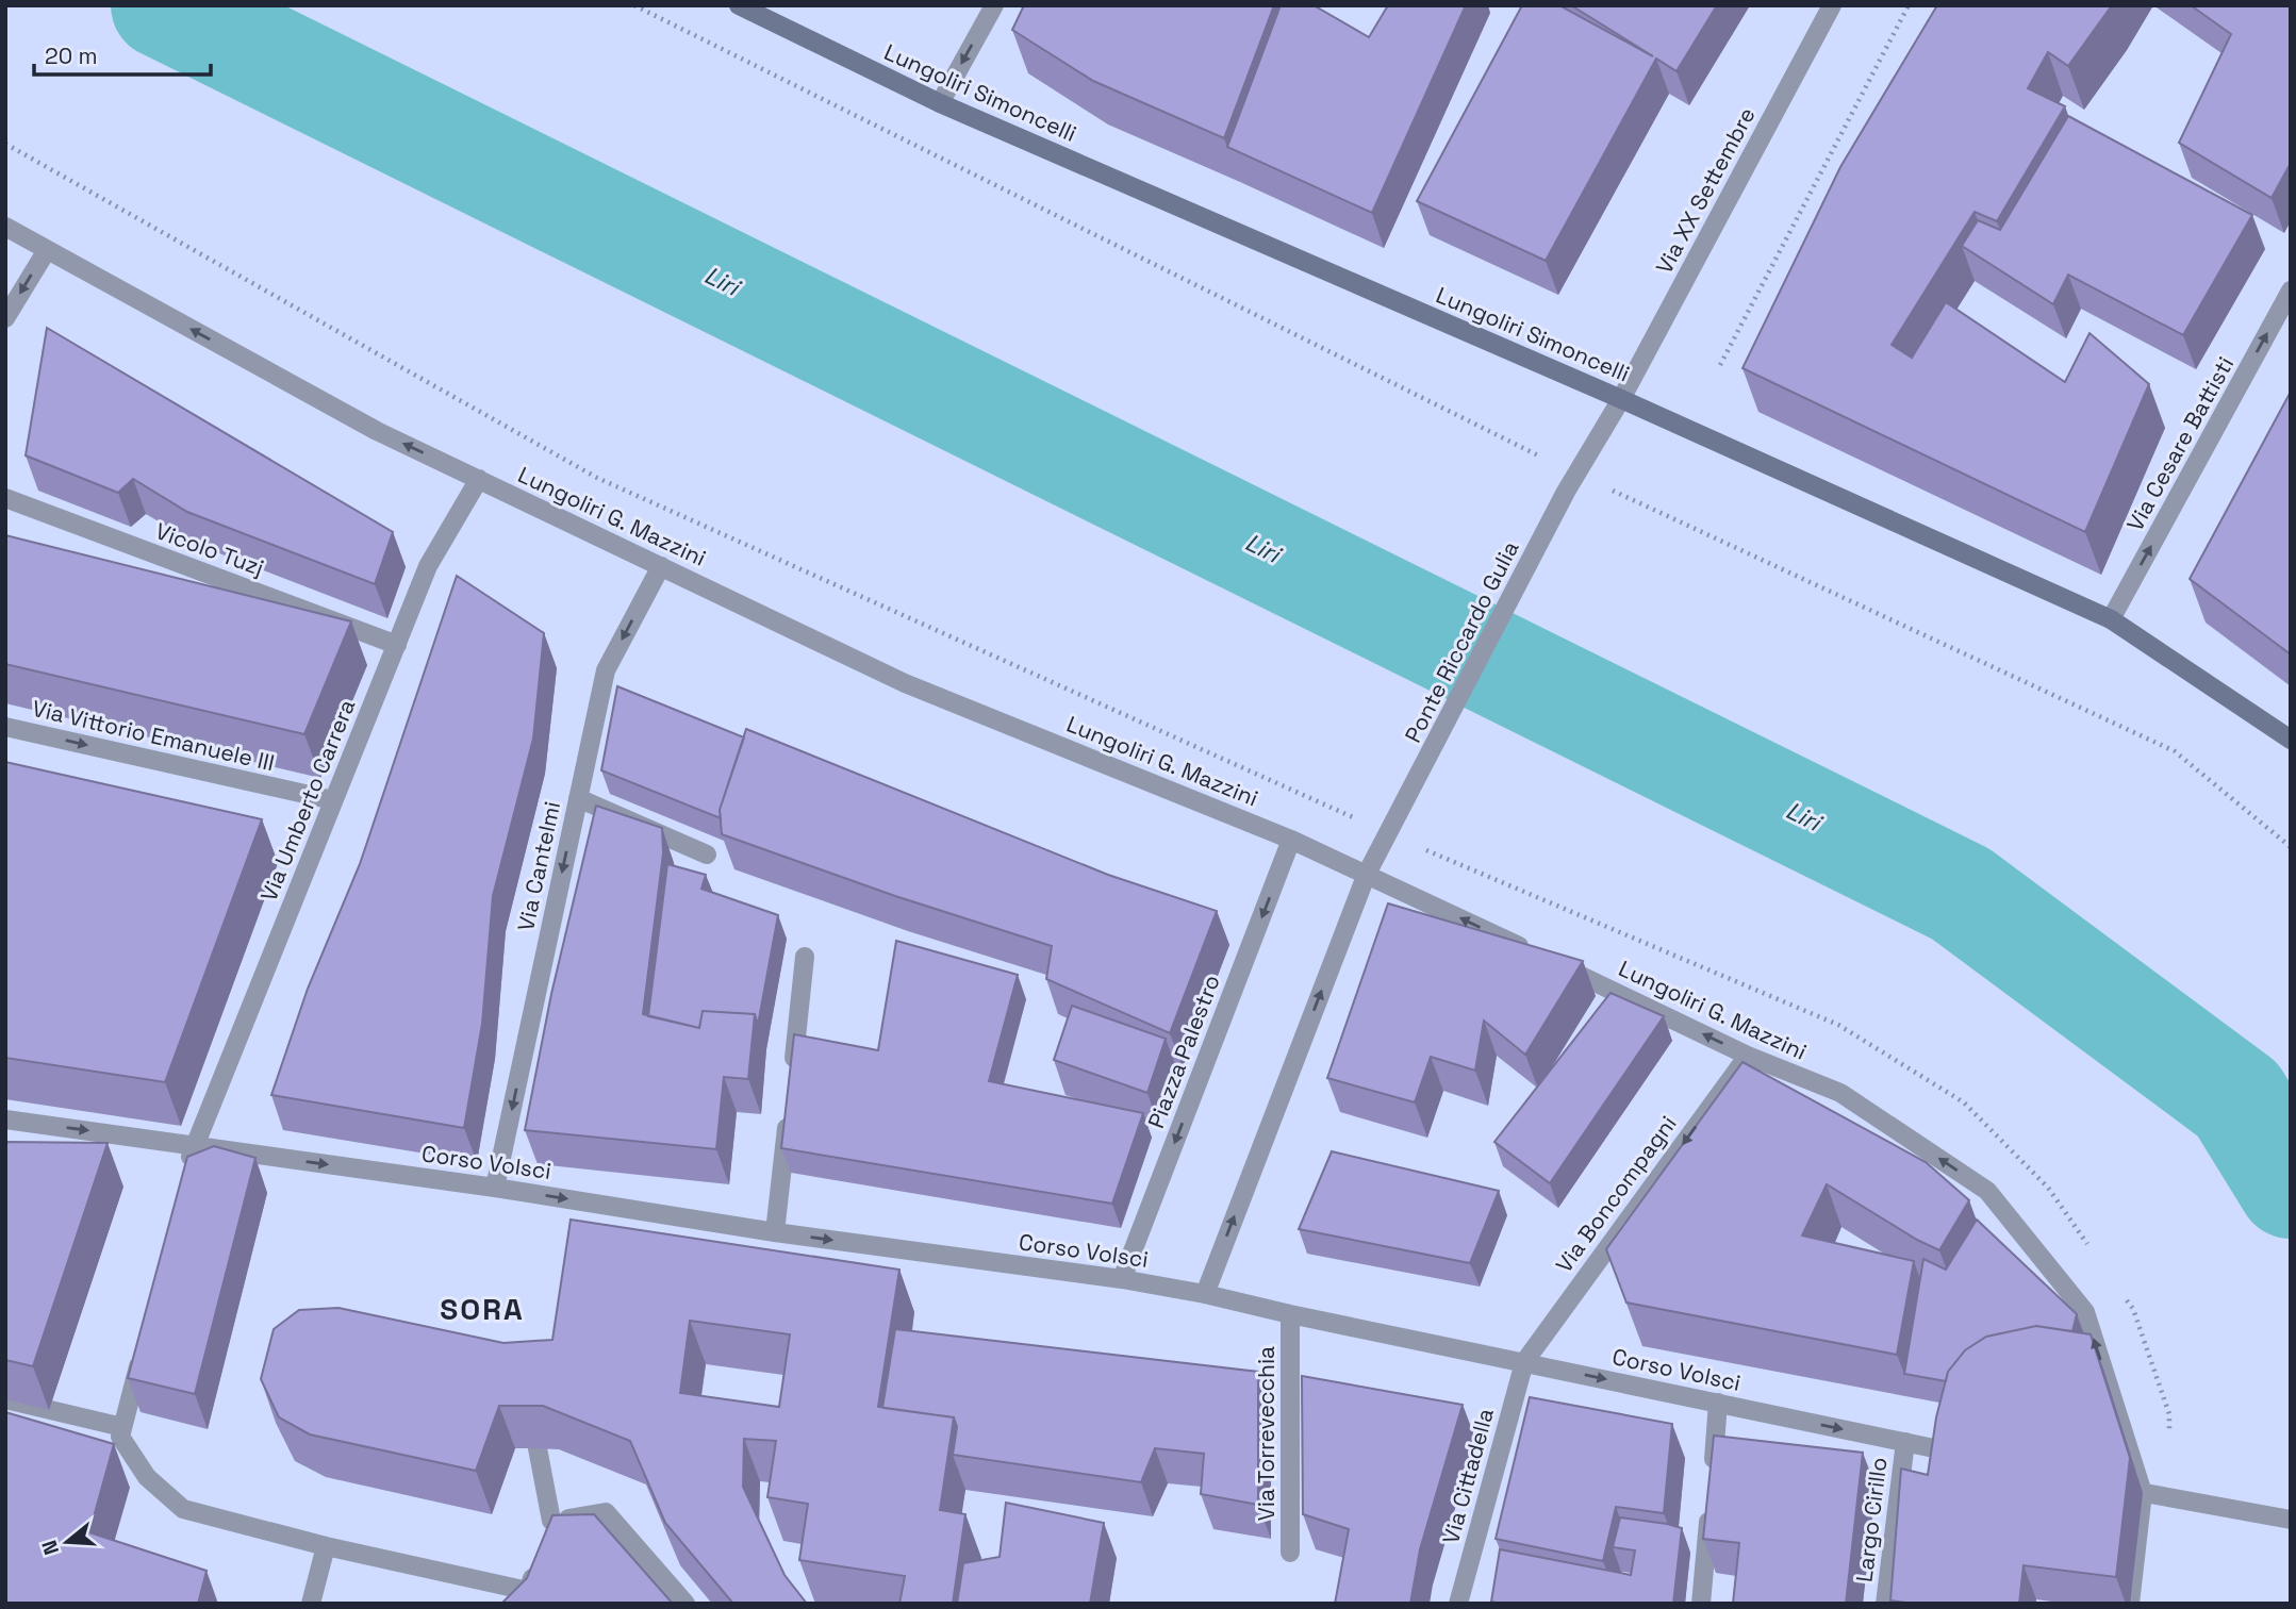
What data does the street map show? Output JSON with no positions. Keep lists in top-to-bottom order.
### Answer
{
  "streets": {
    "main road": ["Lungoliri Simoncelli"],
    "street": [
      "Via XX Settembre",
      "Via Cesare Battisti",
      "Lungoliri G. Mazzini",
      "Vicolo Tuzj",
      "Ponte Riccardo Gulia",
      "Via Vittorio Emanuele III",
      "Via Umberto Carrera",
      "Via Cantelmi",
      "Piazza Palestro",
      "Corso Volsci",
      "Via Boncompagni",
      "Via Torrevecchia",
      "Via Cittadella",
      "Largo Cirillo"
    ]
  },
  "crossings": [
    ["Lungoliri Simoncelli", "Via XX Settembre"],
    ["Lungoliri Simoncelli", "Via Cesare Battisti"],
    ["Via XX Settembre", "Ponte Riccardo Gulia"],
    ["Lungoliri G. Mazzini", "Ponte Riccardo Gulia"],
    ["Lungoliri G. Mazzini", "Via Umberto Carrera"],
    ["Lungoliri G. Mazzini", "Via Cantelmi"],
    ["Lungoliri G. Mazzini", "Piazza Palestro"],
    ["Lungoliri G. Mazzini", "Via Boncompagni"],
    ["Vicolo Tuzj", "Via Umberto Carrera"],
    ["Via Vittorio Emanuele III", "Via Umberto Carrera"],
    ["Via Umberto Carrera", "Corso Volsci"],
    ["Via Cantelmi", "Corso Volsci"],
    ["Piazza Palestro", "Corso Volsci"],
    ["Corso Volsci", "Via Boncompagni"],
    ["Corso Volsci", "Via Torrevecchia"],
    ["Corso Volsci", "Via Cittadella"],
    ["Corso Volsci", "Largo Cirillo"],
    ["Via Boncompagni", "Via Cittadella"]
  ],
  "one_way": [
    "Via Cesare Battisti",
    "Lungoliri G. Mazzini",
    "Via Vittorio Emanuele III",
    "Via Cantelmi",
    "Corso Volsci",
    "Via Boncompagni"
  ],
  "districts": ["SORA"],
  "water": ["Liri"],
  "scale_bar": "20 m",
  "north": "left"
}
